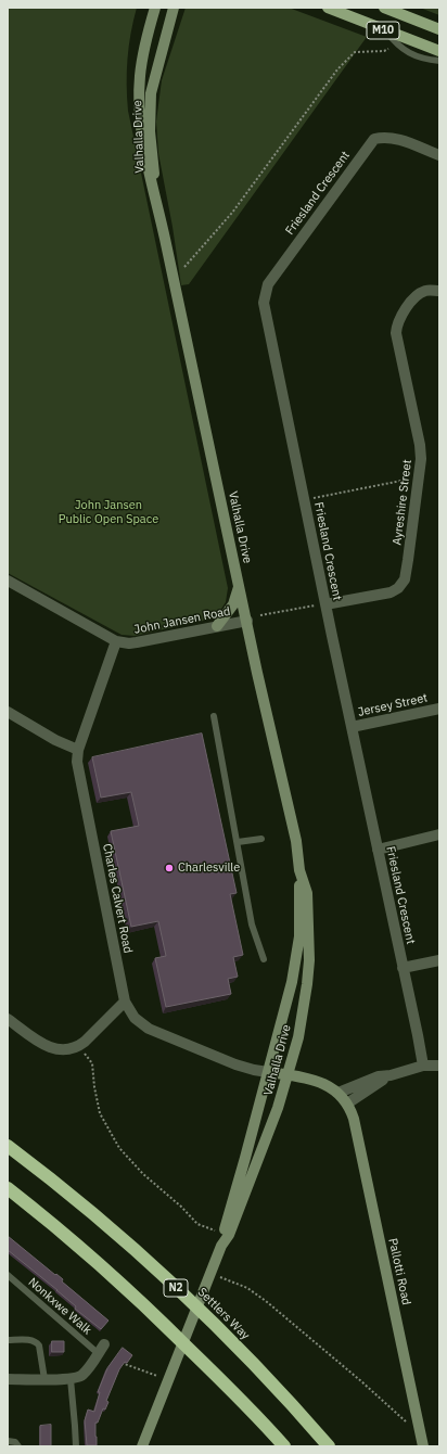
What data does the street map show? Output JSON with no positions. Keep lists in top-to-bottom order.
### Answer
{
  "streets": {
    "highway": ["N2", "Settlers Way"],
    "main road": ["M10", "Valhalla Drive", "Pallotti Road"],
    "street": [
      "Friesland Crescent",
      "Ayreshire Street",
      "John Jansen Road",
      "Jersey Street",
      "Charles Calvert Road"
    ],
    "lane": ["Nonkxwe Walk"]
  },
  "crossings": [
    ["Valhalla Drive", "John Jansen Road"],
    ["Valhalla Drive", "Charles Calvert Road"],
    ["Friesland Crescent", "Ayreshire Street"],
    ["Friesland Crescent", "Jersey Street"],
    ["John Jansen Road", "Charles Calvert Road"]
  ],
  "parks": ["John Jansen Public Open Space"],
  "places": ["Charlesville"]
}
